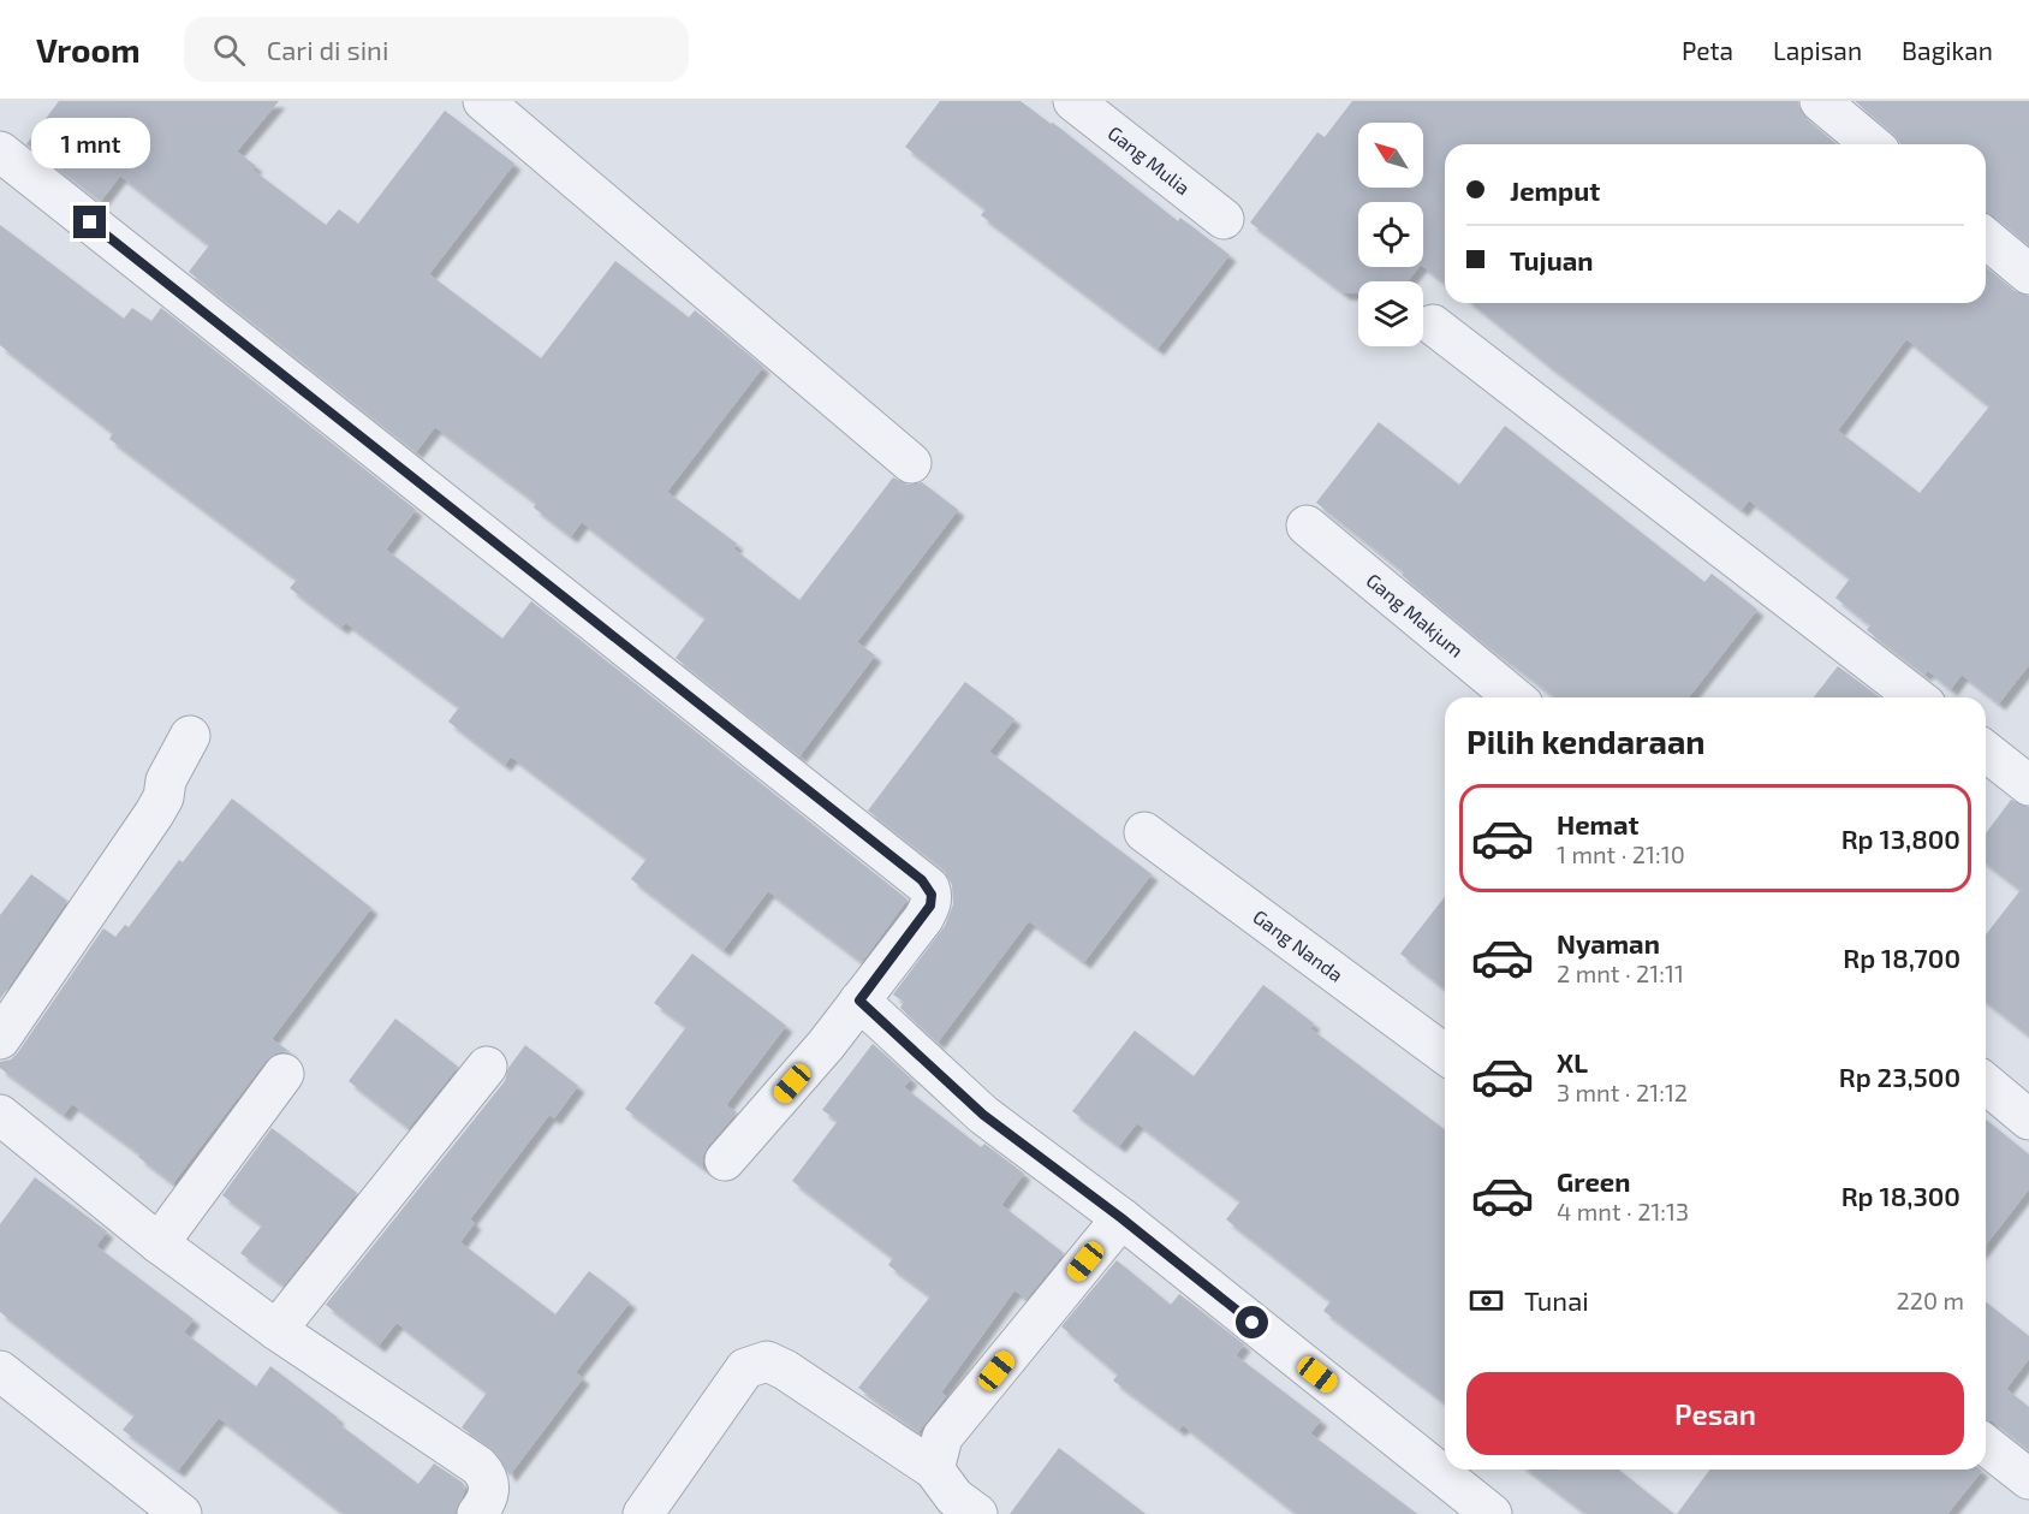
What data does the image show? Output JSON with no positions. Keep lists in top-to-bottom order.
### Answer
{
  "streets": {
    "street": ["Gang Mulia", "Gang Makjum", "Gang Nanda"]
  },
  "north": "top left",
  "page": {
    "header": "Vroom",
    "search": "Cari di sini",
    "nav": ["Peta", "Lapisan", "Bagikan"],
    "bubble": "1 mnt",
    "banner": ["Jemput", "Tujuan"],
    "heading": "Pilih kendaraan",
    "list": [
      {
        "name": "Hemat",
        "note": "1 mnt · 21:10",
        "value": "Rp 13,800"
      },
      {
        "name": "Nyaman",
        "note": "2 mnt · 21:11",
        "value": "Rp 18,700"
      },
      {
        "name": "XL",
        "note": "3 mnt · 21:12",
        "value": "Rp 23,500"
      },
      {
        "name": "Green",
        "note": "4 mnt · 21:13",
        "value": "Rp 18,300"
      }
    ],
    "pay": ["Tunai", "220 m"],
    "buttons": "Pesan"
  }
}
